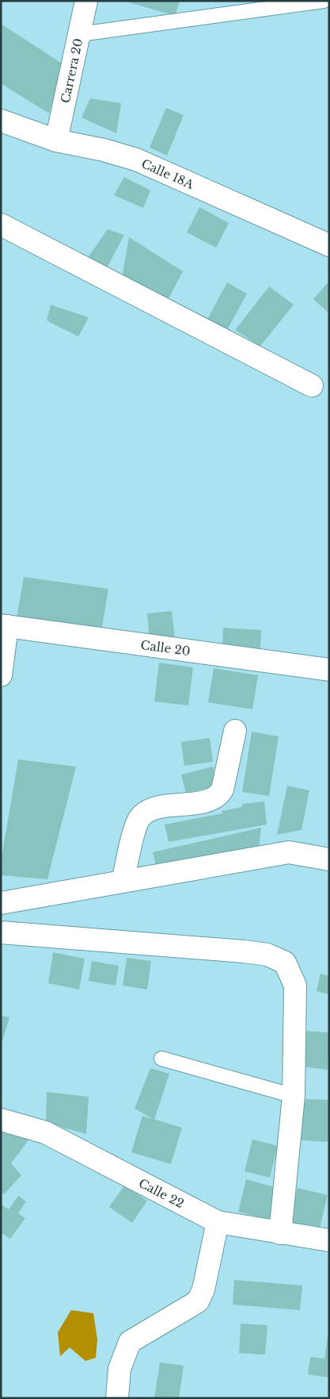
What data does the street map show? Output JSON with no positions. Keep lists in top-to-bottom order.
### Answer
{
  "streets": {
    "street": [
      "Carrera 20",
      "Calle 18A",
      "Calle 20",
      "Calle 22"
    ]
  },
  "crossings": [
    ["Carrera 20", "Calle 18A"]
  ]
}
